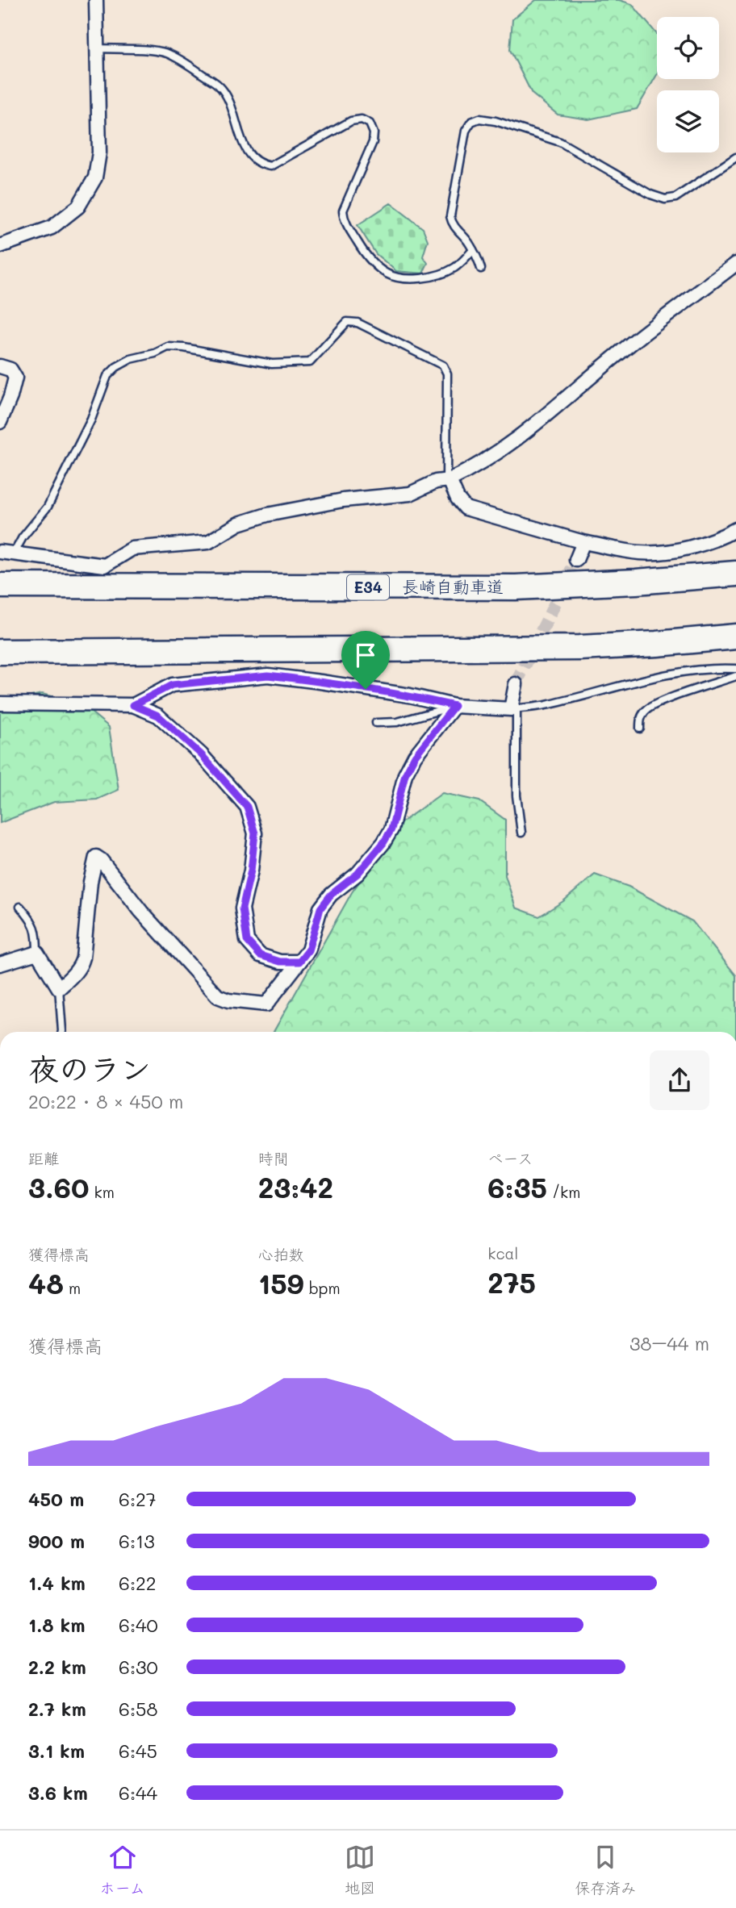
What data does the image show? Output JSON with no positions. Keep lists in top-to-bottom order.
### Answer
{
  "streets": {
    "highway": ["E34", "長崎自動車道"]
  },
  "page": {
    "heading": ["夜のラン", "20:22 · 8 × 450 m"],
    "stats": [
      ["距離", "3.60 km"],
      ["時間", "23:42"],
      ["ペース", "6:35 /km"],
      ["獲得標高", "48 m"],
      ["心拍数", "159 bpm"],
      ["kcal", "275"]
    ],
    "chart": ["獲得標高", "38–44 m"],
    "list": [
      {
        "name": "450 m",
        "note": "6:27"
      },
      {
        "name": "900 m",
        "note": "6:13"
      },
      {
        "name": "1.4 km",
        "note": "6:22"
      },
      {
        "name": "1.8 km",
        "note": "6:40"
      },
      {
        "name": "2.2 km",
        "note": "6:30"
      },
      {
        "name": "2.7 km",
        "note": "6:58"
      },
      {
        "name": "3.1 km",
        "note": "6:45"
      },
      {
        "name": "3.6 km",
        "note": "6:44"
      }
    ],
    "tabs": ["ホーム", "地図", "保存済み"]
  }
}
